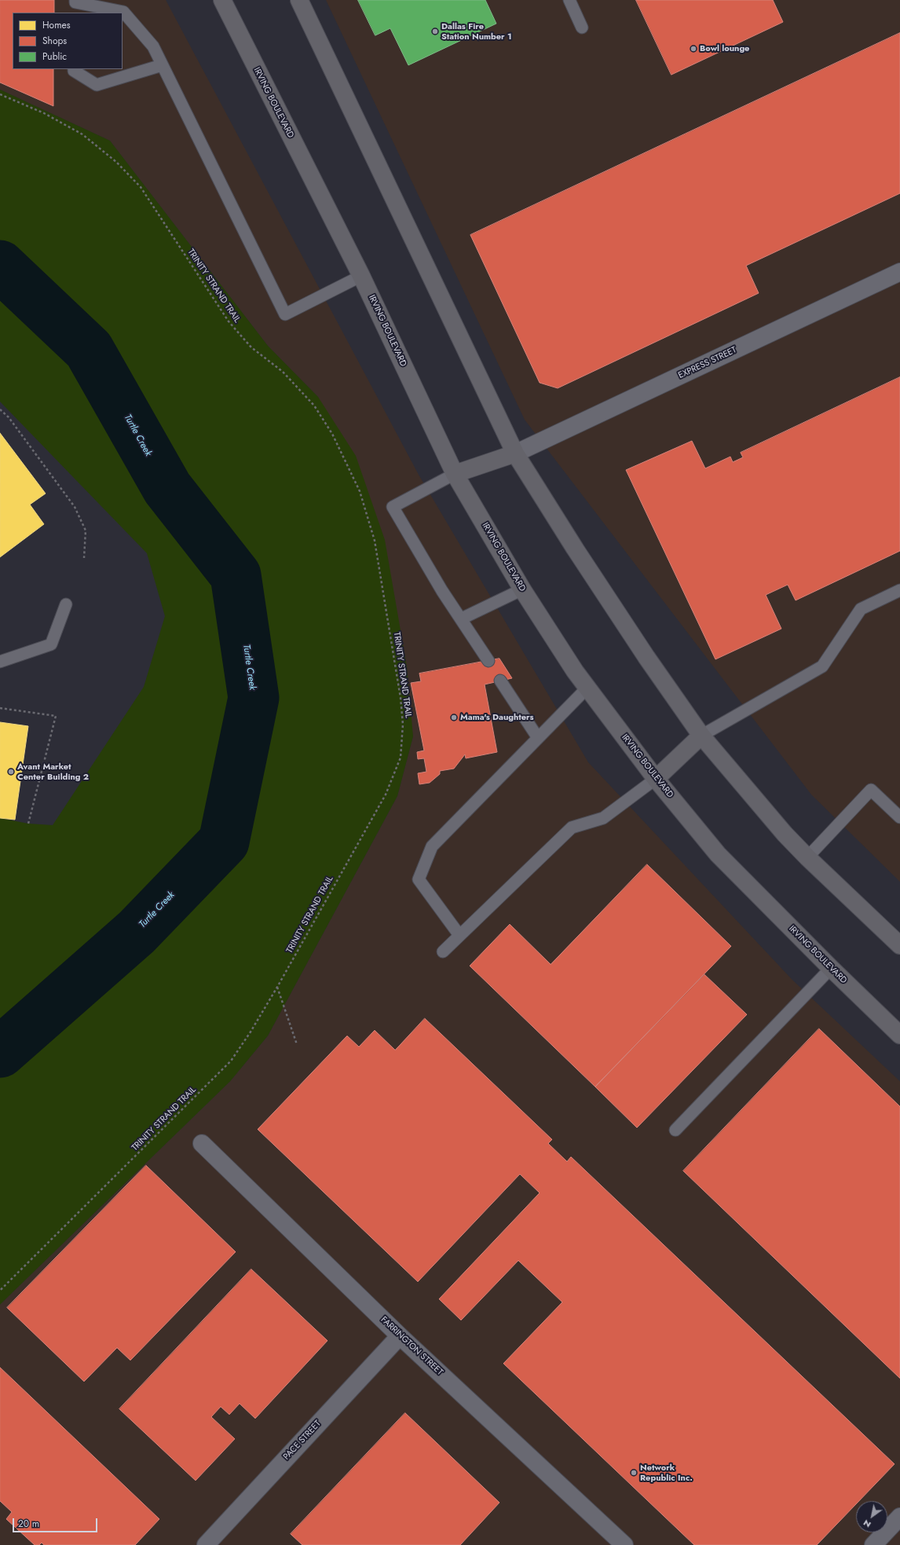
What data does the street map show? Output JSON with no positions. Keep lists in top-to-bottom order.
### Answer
{
  "streets": {
    "main road": ["IRVING BOULEVARD"],
    "street": ["EXPRESS STREET", "FARRINGTON STREET", "PACE STREET"],
    "path": ["TRINITY STRAND TRAIL"]
  },
  "crossings": [
    ["FARRINGTON STREET", "PACE STREET"]
  ],
  "water": ["Turtle Creek"],
  "places": [
    "Dallas Fire Station Number 1",
    "Bowl lounge",
    "Mama's Daughters",
    "Avant Market Center Building 2",
    "Network Republic Inc."
  ],
  "legend": ["Homes", "Shops", "Public"],
  "scale_bar": "20 m",
  "north": "bottom left"
}
